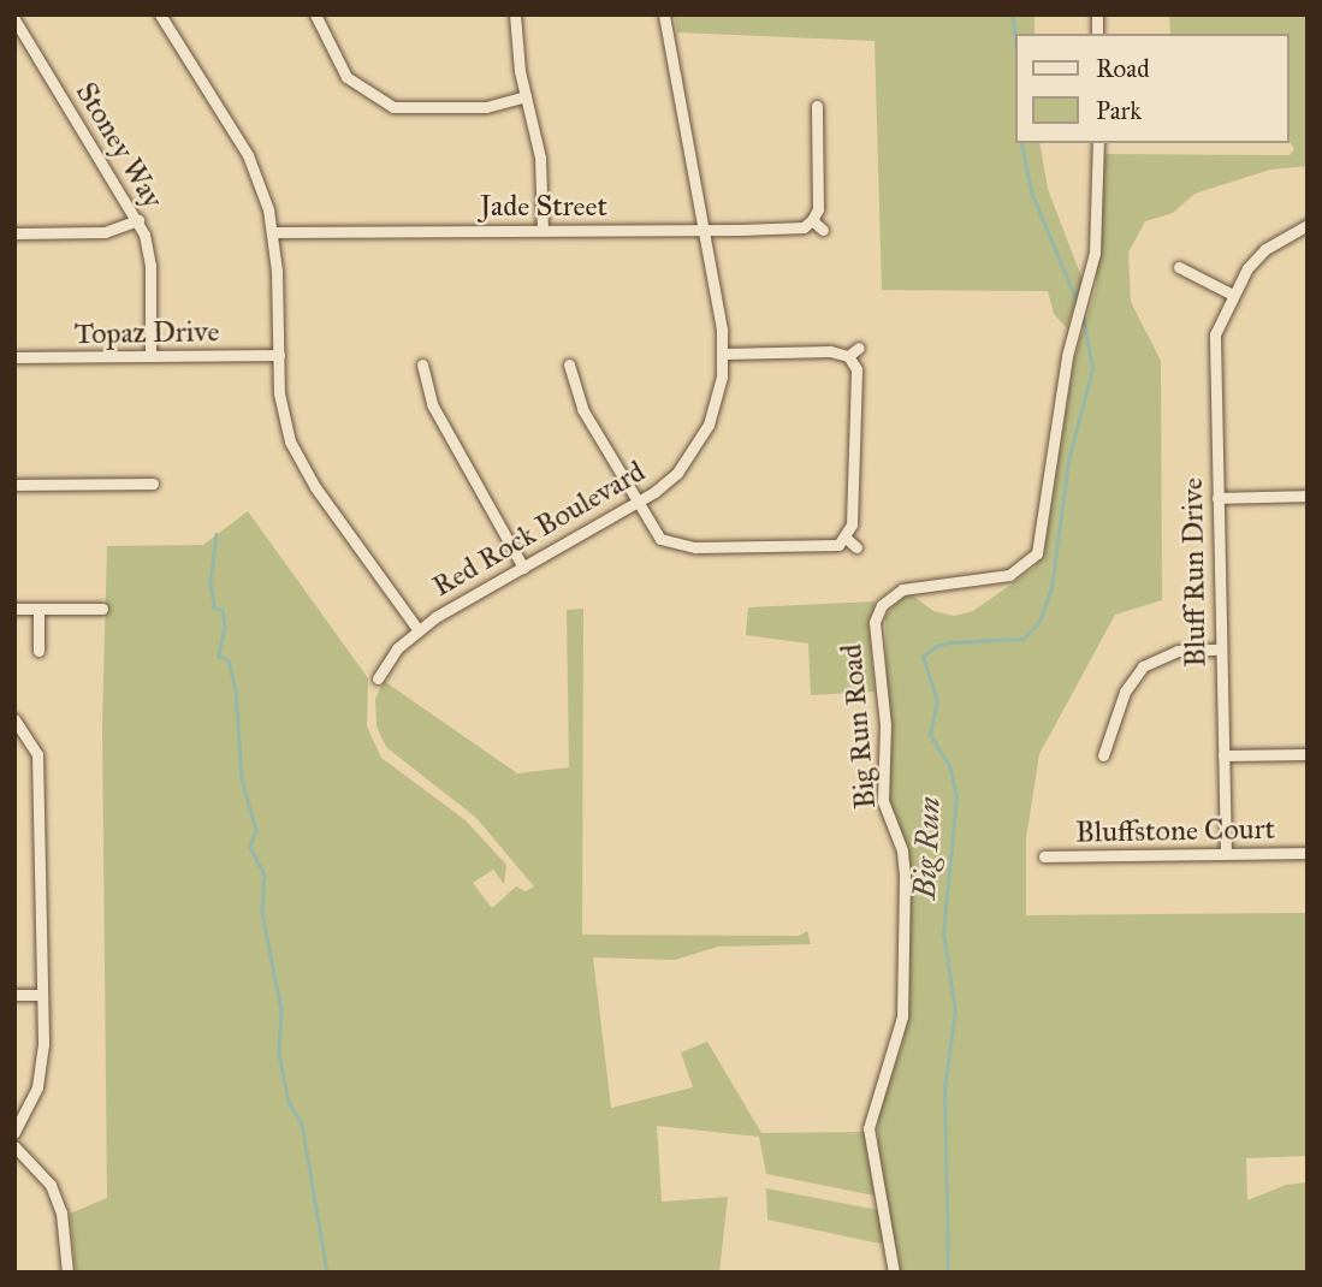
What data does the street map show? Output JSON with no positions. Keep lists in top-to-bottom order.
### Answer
{
  "streets": {
    "street": [
      "Stoney Way",
      "Jade Street",
      "Topaz Drive",
      "Red Rock Boulevard",
      "Bluff Run Drive",
      "Big Run Road",
      "Bluffstone Court"
    ]
  },
  "crossings": [
    ["Stoney Way", "Topaz Drive"],
    ["Jade Street", "Red Rock Boulevard"],
    ["Bluff Run Drive", "Bluffstone Court"]
  ],
  "water": ["Big Run"],
  "legend": ["Road", "Park"]
}
